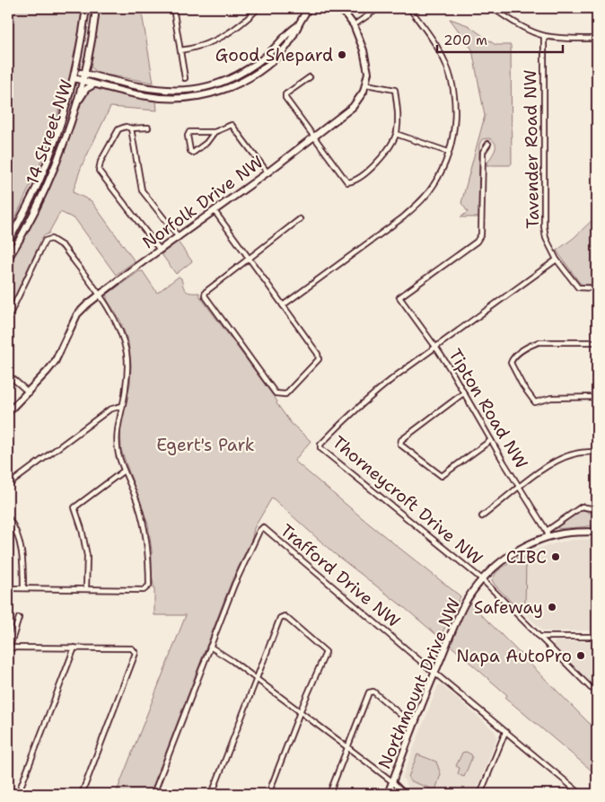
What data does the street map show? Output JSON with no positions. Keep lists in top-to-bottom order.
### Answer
{
  "streets": {
    "main road": ["14 Street NW", "Norfolk Drive NW", "Northmount Drive NW"],
    "street": [
      "Tavender Road NW",
      "Tipton Road NW",
      "Thorneycroft Drive NW",
      "Trafford Drive NW"
    ]
  },
  "crossings": [
    ["Tavender Road NW", "Thorneycroft Drive NW"],
    ["Tipton Road NW", "Thorneycroft Drive NW"],
    ["Tipton Road NW", "Northmount Drive NW"],
    ["Thorneycroft Drive NW", "Northmount Drive NW"],
    ["Trafford Drive NW", "Northmount Drive NW"]
  ],
  "parks": ["Egert's Park"],
  "places": [
    "Good Shepard",
    "CIBC",
    "Safeway",
    "Napa AutoPro"
  ],
  "scale_bar": "200 m"
}
